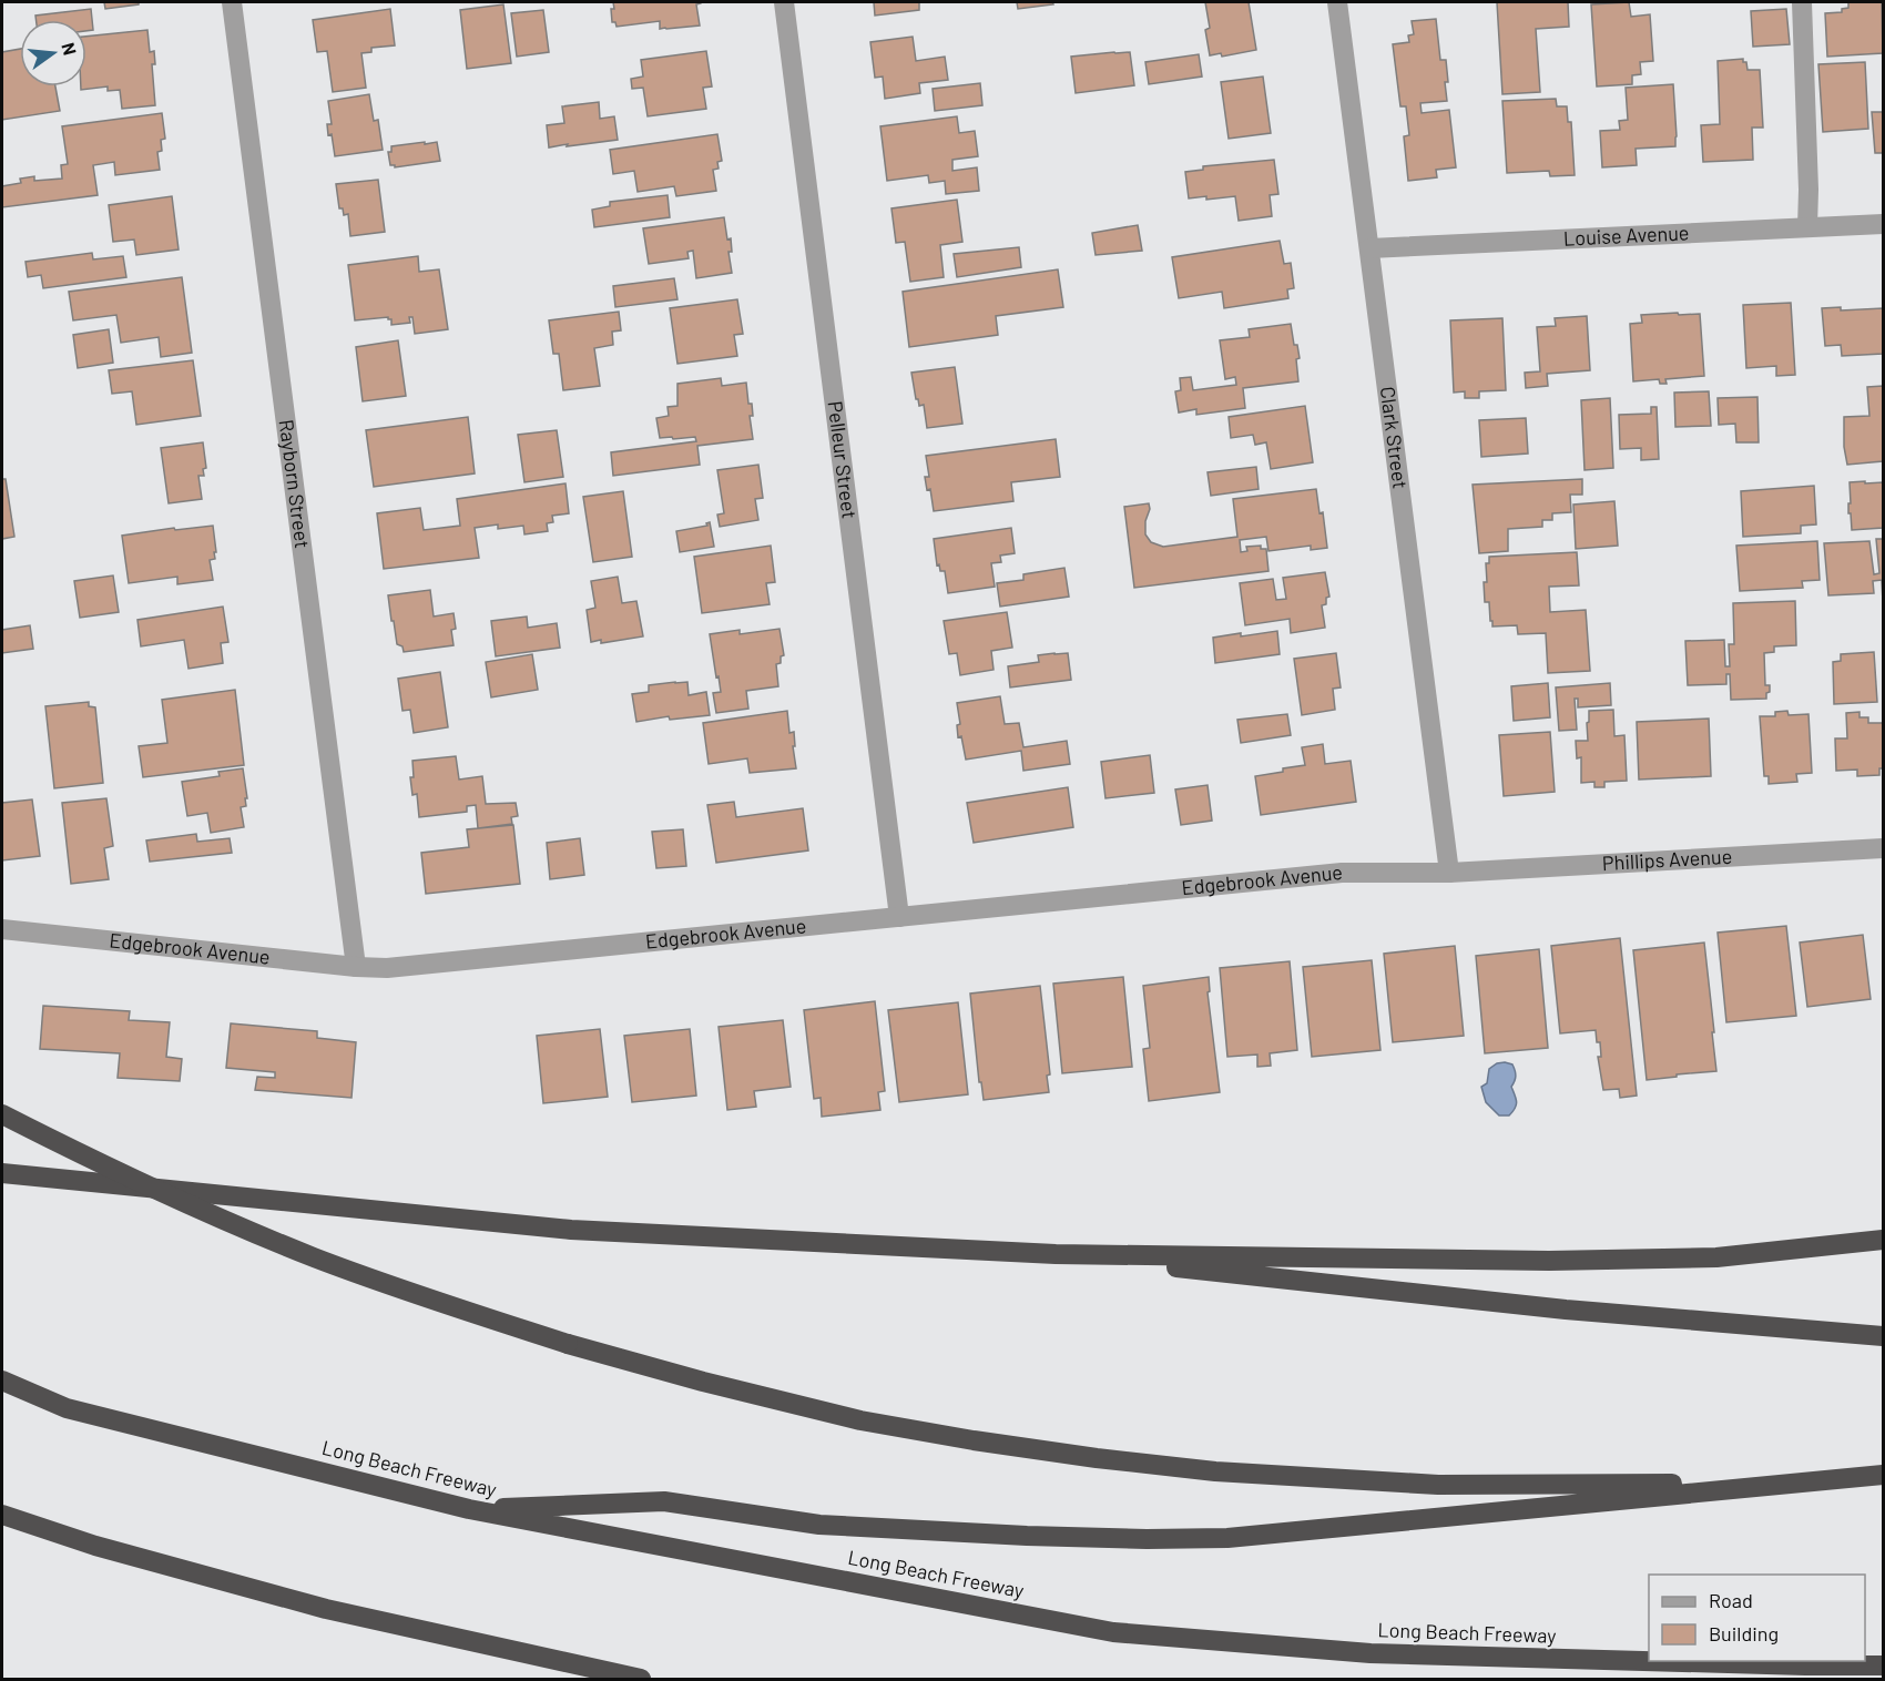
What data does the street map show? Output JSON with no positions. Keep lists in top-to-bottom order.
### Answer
{
  "streets": {
    "highway": ["Long Beach Freeway"],
    "street": [
      "Louise Avenue",
      "Clark Street",
      "Pelleur Street",
      "Rayborn Street",
      "Phillips Avenue",
      "Edgebrook Avenue"
    ]
  },
  "crossings": [
    ["Louise Avenue", "Clark Street"],
    ["Clark Street", "Phillips Avenue"],
    ["Clark Street", "Edgebrook Avenue"],
    ["Pelleur Street", "Edgebrook Avenue"],
    ["Rayborn Street", "Edgebrook Avenue"],
    ["Phillips Avenue", "Edgebrook Avenue"]
  ],
  "legend": ["Road", "Building"],
  "north": "right"
}
